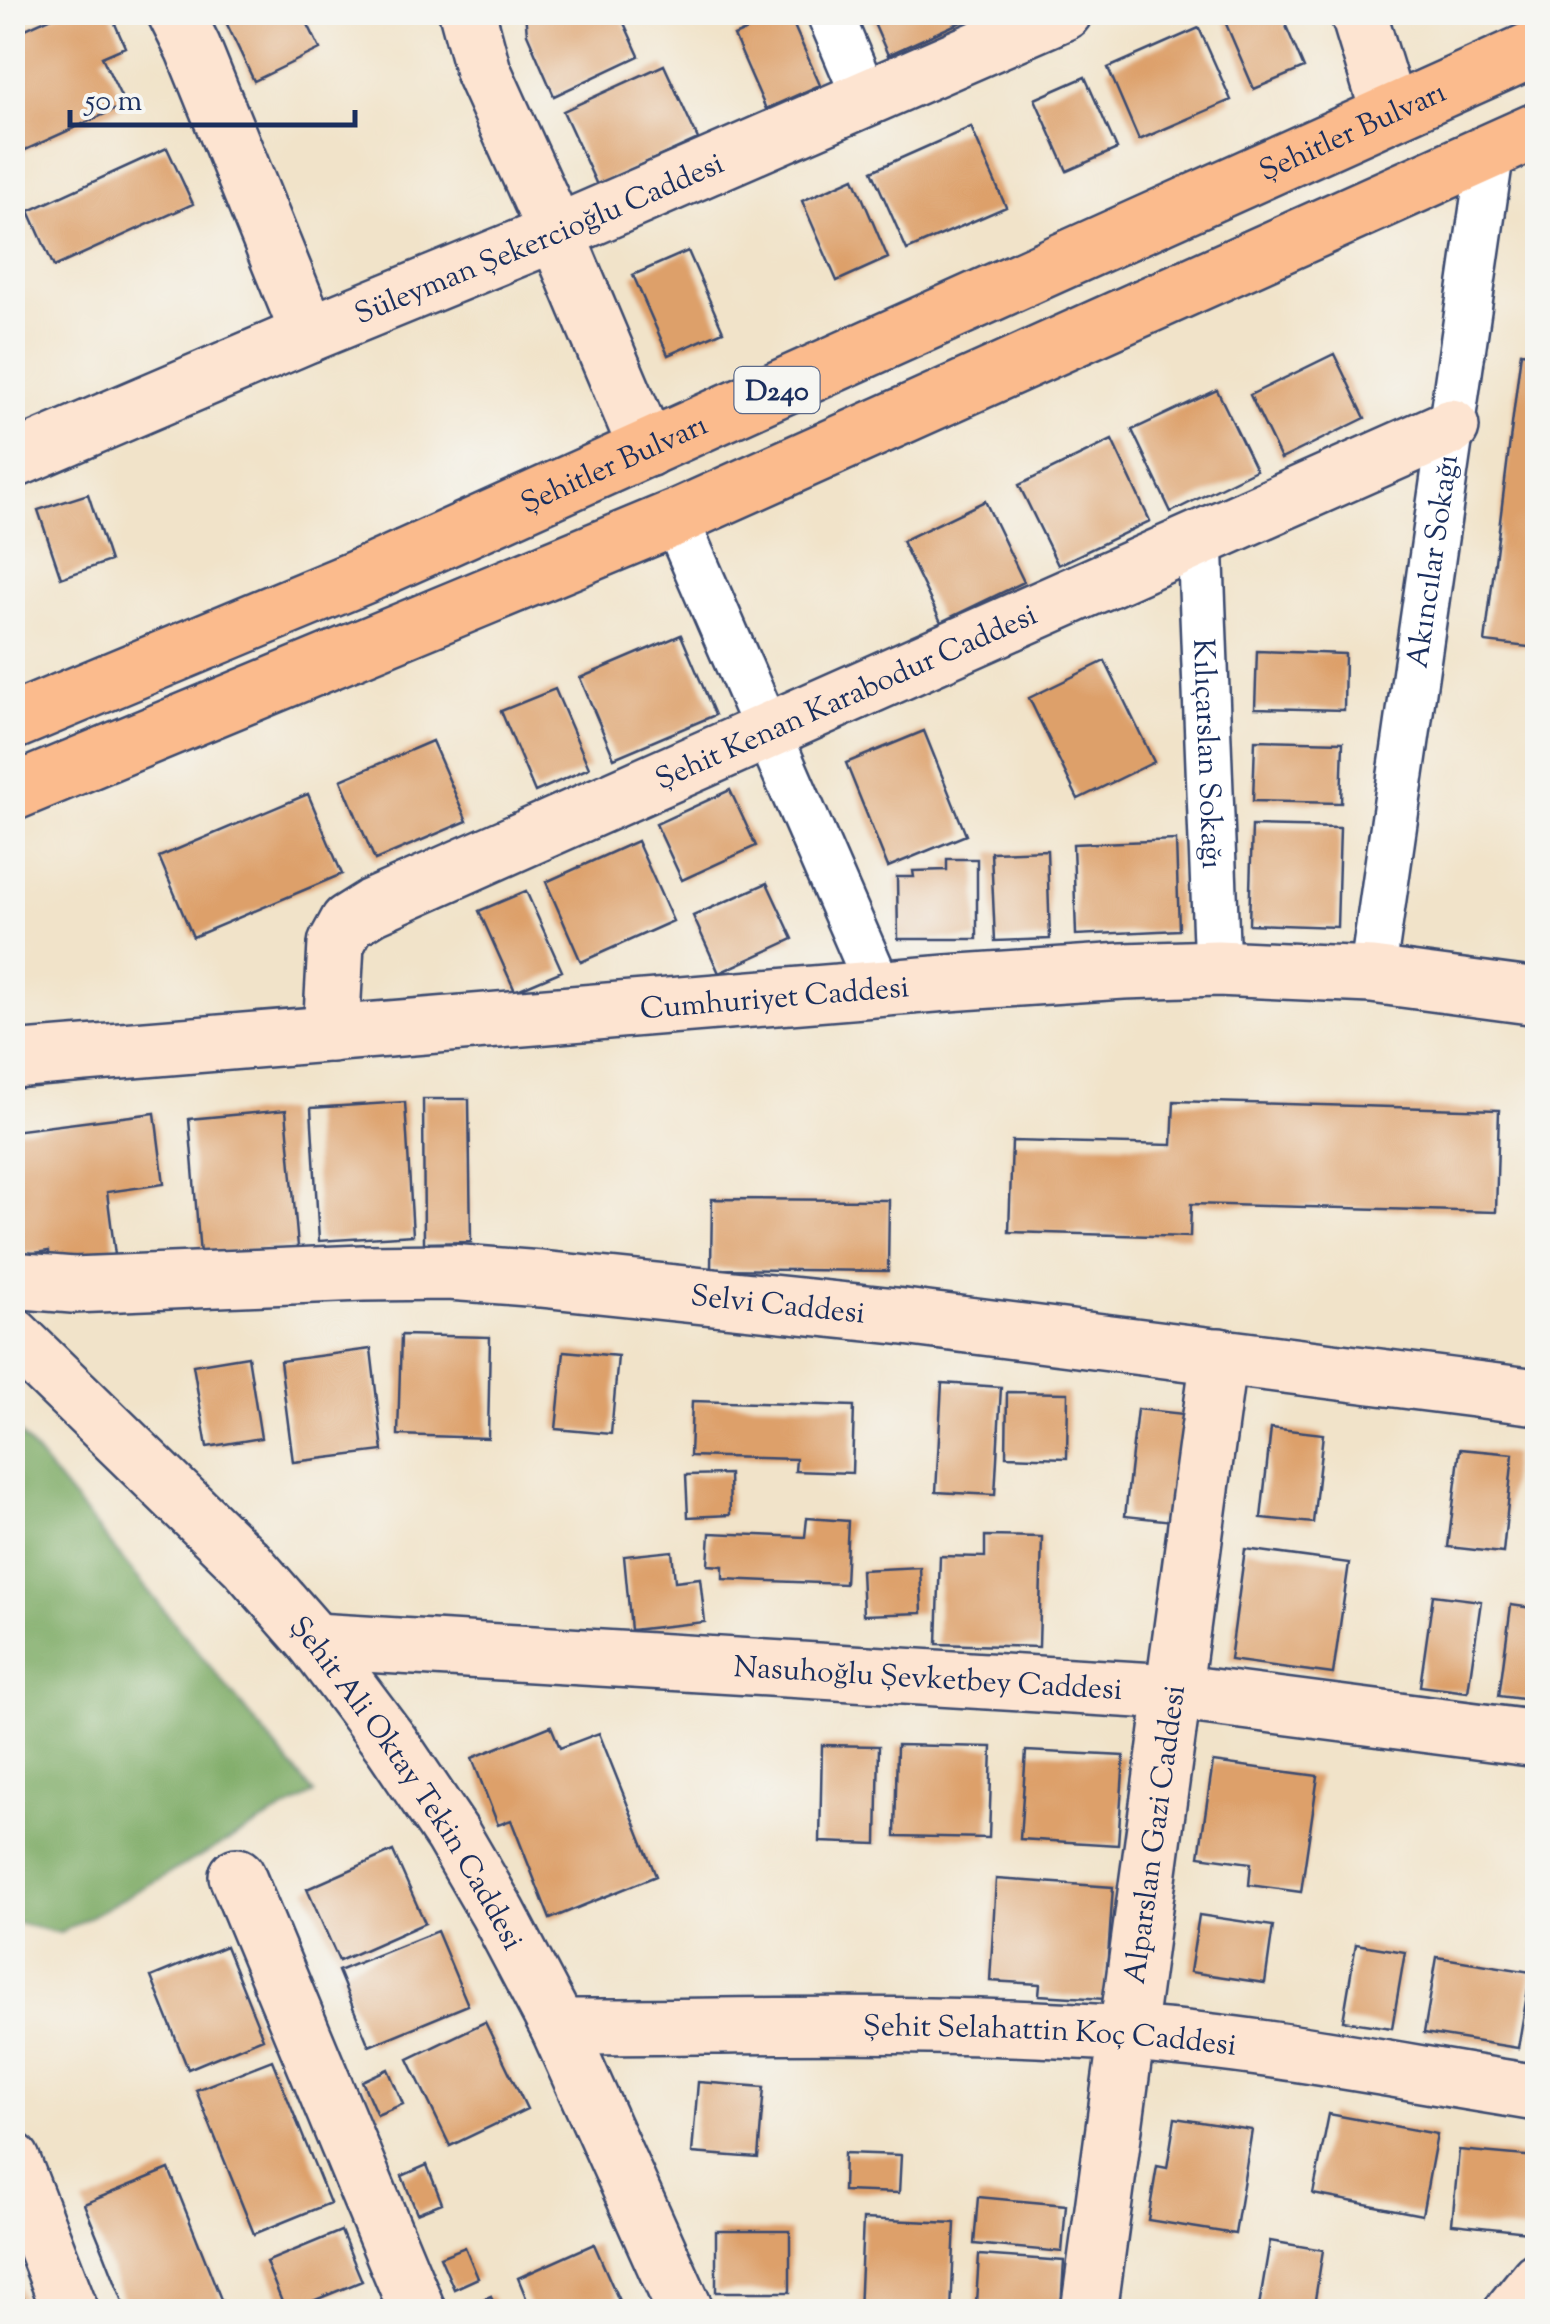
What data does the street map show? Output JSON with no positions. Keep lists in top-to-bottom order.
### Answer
{
  "streets": {
    "main road": ["Şehitler Bulvarı", "D240"],
    "street": [
      "Süleyman Şekercioğlu Caddesi",
      "Akıncılar Sokağı",
      "Şehit Kenan Karabodur Caddesi",
      "Kılıçarslan Sokağı",
      "Cumhuriyet Caddesi",
      "Selvi Caddesi",
      "Nasuhoğlu Şevketbey Caddesi",
      "Şehit Ali Oktay Tekin Caddesi",
      "Alparslan Gazi Caddesi",
      "Şehit Selahattin Koç Caddesi"
    ]
  },
  "crossings": [
    ["D240", "Akıncılar Sokağı"],
    ["Akıncılar Sokağı", "Şehit Kenan Karabodur Caddesi"],
    ["Akıncılar Sokağı", "Cumhuriyet Caddesi"],
    ["Şehit Kenan Karabodur Caddesi", "Kılıçarslan Sokağı"],
    ["Şehit Kenan Karabodur Caddesi", "Cumhuriyet Caddesi"],
    ["Kılıçarslan Sokağı", "Cumhuriyet Caddesi"],
    ["Selvi Caddesi", "Alparslan Gazi Caddesi"],
    ["Nasuhoğlu Şevketbey Caddesi", "Şehit Ali Oktay Tekin Caddesi"],
    ["Nasuhoğlu Şevketbey Caddesi", "Alparslan Gazi Caddesi"],
    ["Şehit Ali Oktay Tekin Caddesi", "Şehit Selahattin Koç Caddesi"],
    ["Alparslan Gazi Caddesi", "Şehit Selahattin Koç Caddesi"]
  ],
  "scale_bar": "50 m"
}
